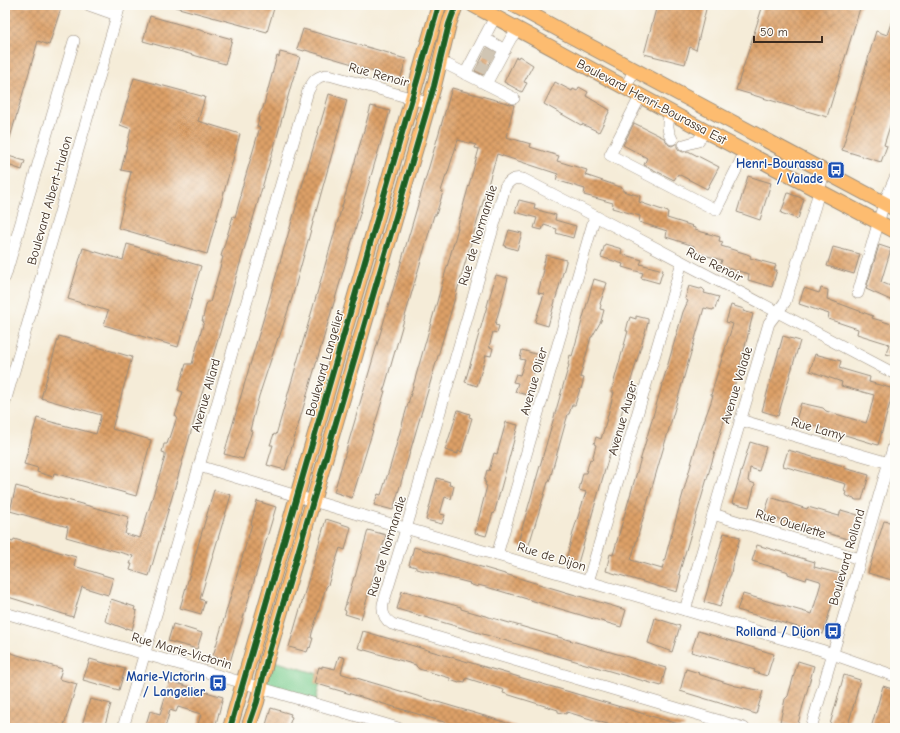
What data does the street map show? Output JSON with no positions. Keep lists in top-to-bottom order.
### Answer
{
  "streets": {
    "main road": ["Boulevard Henri-Bourassa Est", "Boulevard Langelier"],
    "street": [
      "Rue Renoir",
      "Boulevard Albert-Hudon",
      "Rue de Normandie",
      "Avenue Olier",
      "Avenue Valade",
      "Avenue Allard",
      "Avenue Auger",
      "Rue Lamy",
      "Rue Ouellette",
      "Rue de Dijon",
      "Boulevard Rolland",
      "Rue Marie-Victorin"
    ]
  },
  "crossings": [
    ["Rue Renoir", "Rue de Normandie"],
    ["Rue Renoir", "Boulevard Langelier"],
    ["Rue Renoir", "Avenue Olier"],
    ["Rue Renoir", "Avenue Valade"],
    ["Rue Renoir", "Avenue Allard"],
    ["Rue Renoir", "Avenue Auger"],
    ["Boulevard Henri-Bourassa Est", "Avenue Valade"],
    ["Rue de Normandie", "Rue de Dijon"],
    ["Boulevard Langelier", "Rue de Dijon"],
    ["Boulevard Langelier", "Rue Marie-Victorin"],
    ["Avenue Olier", "Rue de Dijon"],
    ["Avenue Valade", "Rue Lamy"],
    ["Avenue Valade", "Rue Ouellette"],
    ["Avenue Valade", "Rue de Dijon"],
    ["Avenue Allard", "Rue de Dijon"],
    ["Avenue Allard", "Rue Marie-Victorin"],
    ["Avenue Auger", "Rue de Dijon"],
    ["Rue Lamy", "Boulevard Rolland"],
    ["Rue Ouellette", "Boulevard Rolland"],
    ["Rue de Dijon", "Boulevard Rolland"]
  ],
  "places": {
    "bus stop": ["Henri-Bourassa / Valade", "Rolland / Dijon", "Marie-Victorin / Langelier"]
  },
  "scale_bar": "50 m"
}
